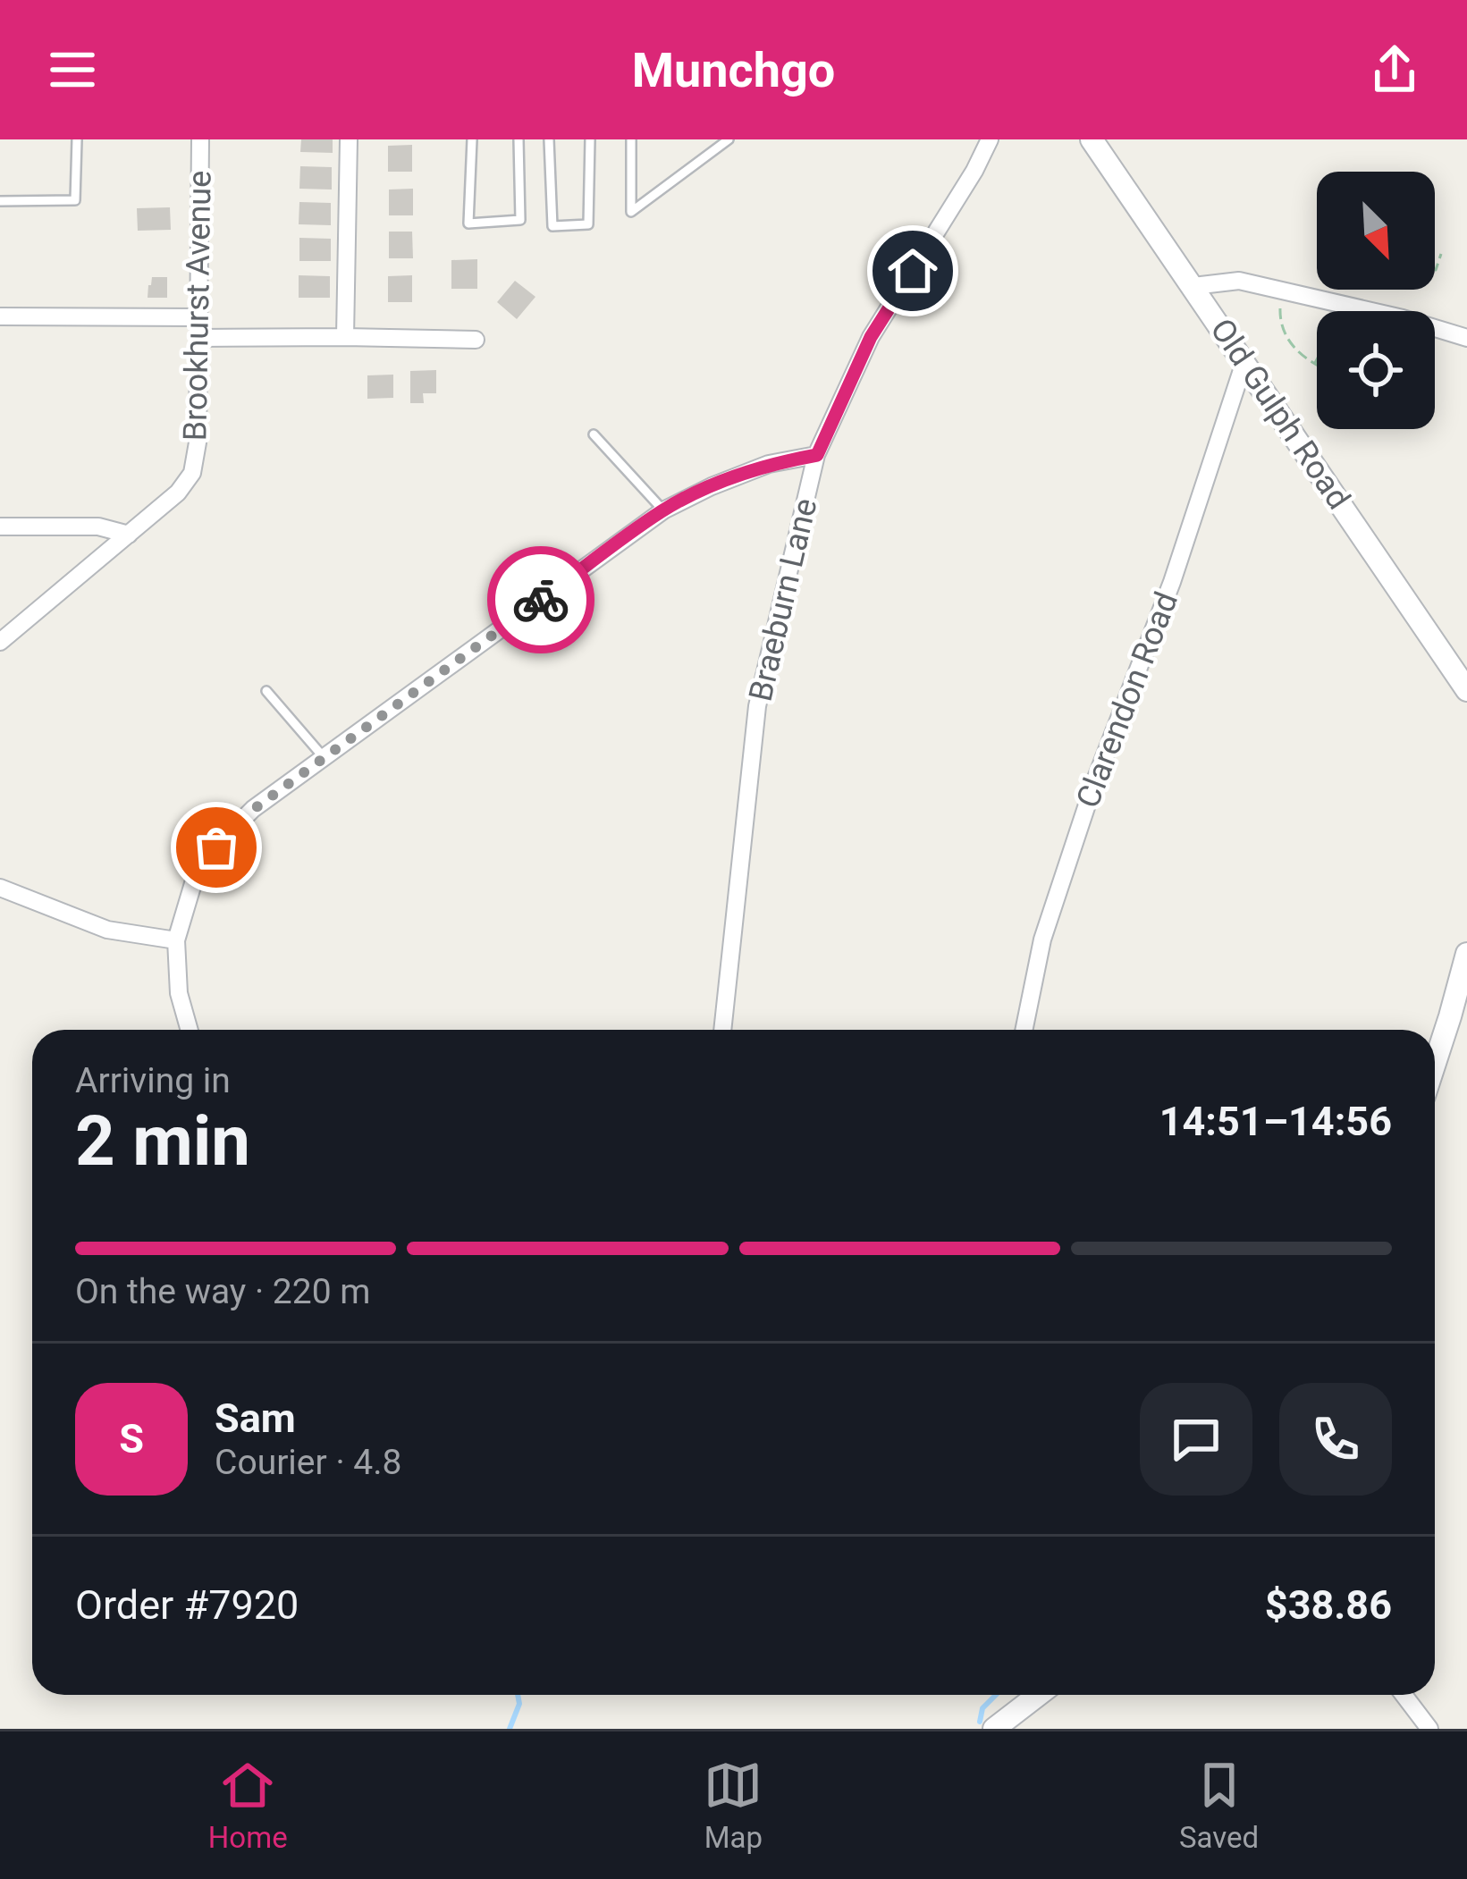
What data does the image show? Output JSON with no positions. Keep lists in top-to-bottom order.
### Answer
{
  "streets": {
    "street": [
      "Brookhurst Avenue",
      "Old Gulph Road",
      "Braeburn Lane",
      "Clarendon Road"
    ]
  },
  "crossings": [
    ["Old Gulph Road", "Clarendon Road"]
  ],
  "north": "bottom right",
  "page": {
    "header": "Munchgo",
    "heading": ["2 min", "Arriving in", "14:51–14:56"],
    "panel": [
      "Sam",
      "Courier · 4.8",
      "Order #7920",
      "$38.86"
    ],
    "bar": "On the way · 220 m",
    "round": "S",
    "tabs": ["Home", "Map", "Saved"]
  }
}
